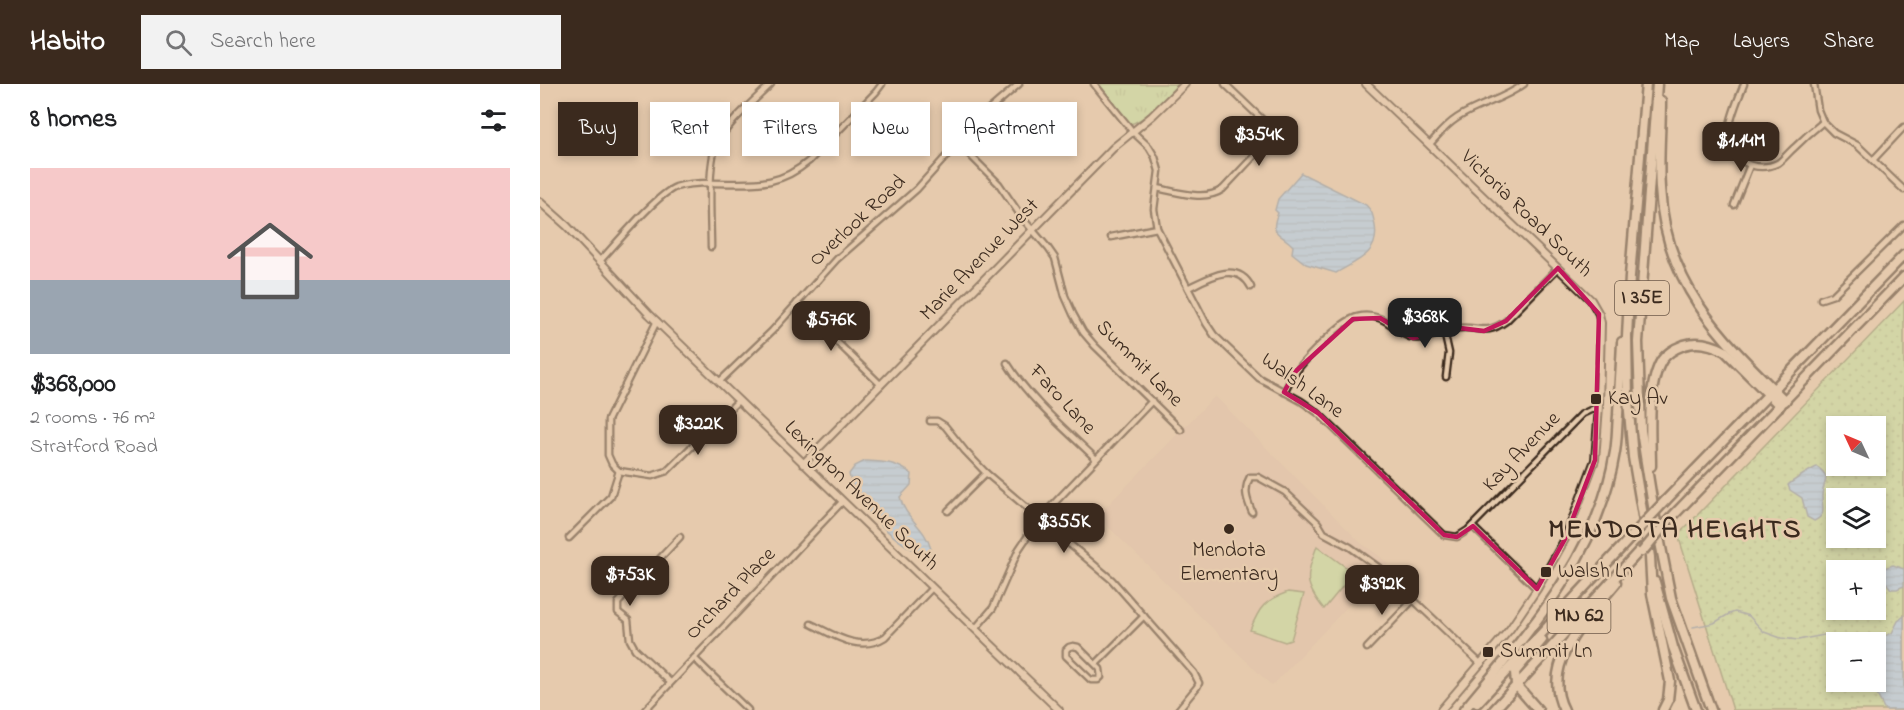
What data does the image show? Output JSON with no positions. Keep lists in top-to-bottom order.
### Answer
{
  "streets": {
    "highway": ["I 35E", "MN 62"],
    "street": [
      "Victoria Road South",
      "Overlook Road",
      "Marie Avenue West",
      "Summit Lane",
      "Walsh Lane",
      "Faro Lane",
      "Kay Avenue",
      "Lexington Avenue South",
      "Orchard Place"
    ]
  },
  "crossings": [
    ["Victoria Road South", "Kay Avenue"],
    ["Overlook Road", "Lexington Avenue South"],
    ["Marie Avenue West", "Summit Lane"],
    ["Marie Avenue West", "Walsh Lane"],
    ["Marie Avenue West", "Lexington Avenue South"],
    ["Walsh Lane", "Kay Avenue"],
    ["Lexington Avenue South", "Orchard Place"]
  ],
  "districts": ["MENDOTA HEIGHTS"],
  "places": {
    "transit": ["Kay Av", "Walsh Ln", "Summit Ln"],
    "other": ["Mendota Elementary"]
  },
  "north": "top left",
  "page": {
    "header": "Habito",
    "search": "Search here",
    "nav": ["Map", "Layers", "Share"],
    "heading": "8 homes",
    "chip": [
      "Buy",
      "Rent",
      "Filters",
      "New",
      "Apartment"
    ],
    "price": [
      "$354K",
      "$1.14M",
      "$368K",
      "$576K",
      "$322K",
      "$355K",
      "$753K",
      "$392K"
    ],
    "list": [
      {
        "name": "$368,000",
        "note": "2 rooms · 76 m² · Stratford Road"
      }
    ],
    "map_buttons": ["+", "−"]
  }
}
